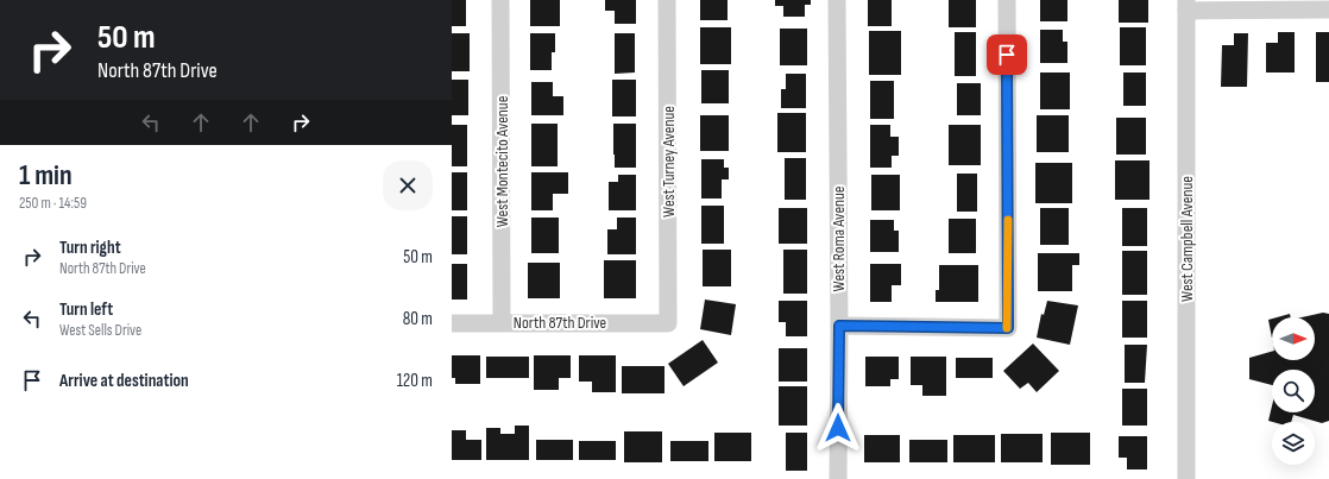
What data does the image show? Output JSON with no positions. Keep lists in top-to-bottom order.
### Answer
{
  "streets": {
    "street": [
      "West Montecito Avenue",
      "West Turney Avenue",
      "West Roma Avenue",
      "West Campbell Avenue",
      "North 87th Drive"
    ]
  },
  "crossings": [
    ["West Montecito Avenue", "North 87th Drive"],
    ["West Turney Avenue", "North 87th Drive"]
  ],
  "north": "right",
  "page": {
    "turn": ["50 m", "North 87th Drive"],
    "heading": ["1 min", "250 m · 14:59"],
    "list": [
      {
        "name": "Turn right",
        "note": "North 87th Drive",
        "value": "50 m"
      },
      {
        "name": "Turn left",
        "note": "West Sells Drive",
        "value": "80 m"
      },
      {
        "name": "Arrive at destination",
        "value": "120 m"
      }
    ]
  }
}
